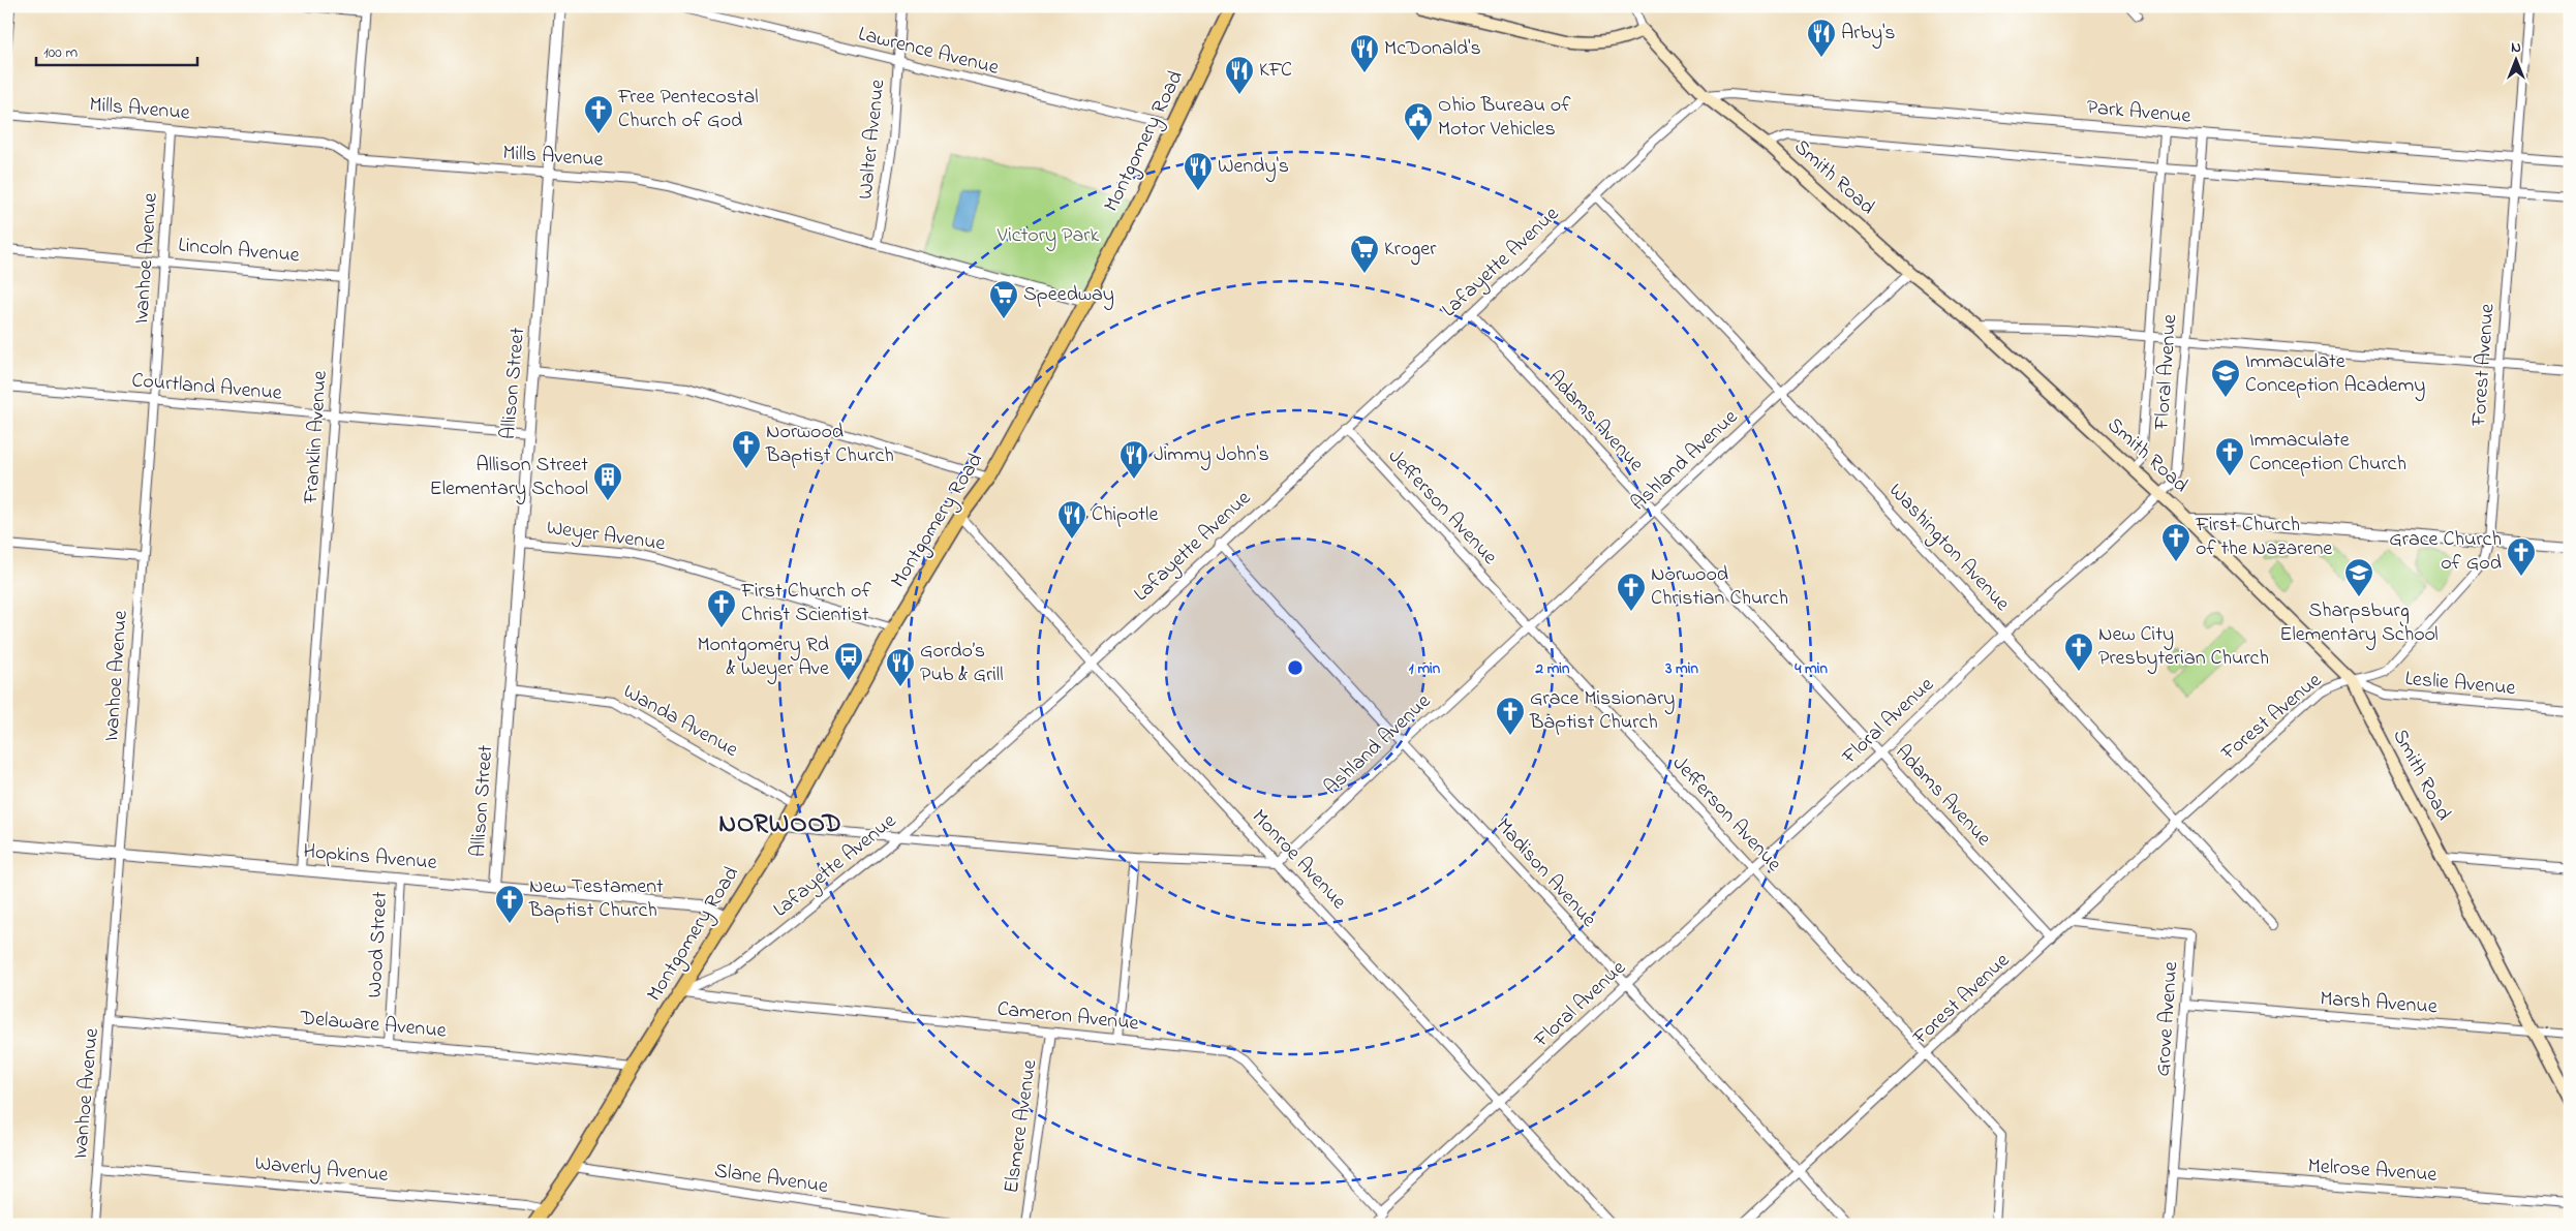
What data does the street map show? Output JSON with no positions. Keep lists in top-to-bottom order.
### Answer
{
  "streets": {
    "main road": ["Montgomery Road", "Smith Road"],
    "street": [
      "Lawrence Avenue",
      "Mills Avenue",
      "Park Avenue",
      "Walter Avenue",
      "Lincoln Avenue",
      "Ivanhoe Avenue",
      "Lafayette Avenue",
      "Forest Avenue",
      "Floral Avenue",
      "Allison Street",
      "Courtland Avenue",
      "Adams Avenue",
      "Franklin Avenue",
      "Ashland Avenue",
      "Jefferson Avenue",
      "Weyer Avenue",
      "Washington Avenue",
      "Leslie Avenue",
      "Wanda Avenue",
      "Hopkins Avenue",
      "Monroe Avenue",
      "Madison Avenue",
      "Wood Street",
      "Marsh Avenue",
      "Cameron Avenue",
      "Grove Avenue",
      "Delaware Avenue",
      "Elsmere Avenue",
      "Waverly Avenue",
      "Melrose Avenue",
      "Slane Avenue"
    ]
  },
  "crossings": [
    ["Lawrence Avenue", "Walter Avenue"],
    ["Lawrence Avenue", "Montgomery Road"],
    ["Mills Avenue", "Walter Avenue"],
    ["Mills Avenue", "Montgomery Road"],
    ["Mills Avenue", "Ivanhoe Avenue"],
    ["Mills Avenue", "Allison Street"],
    ["Mills Avenue", "Franklin Avenue"],
    ["Park Avenue", "Smith Road"],
    ["Park Avenue", "Lafayette Avenue"],
    ["Park Avenue", "Forest Avenue"],
    ["Park Avenue", "Floral Avenue"],
    ["Montgomery Road", "Lafayette Avenue"],
    ["Montgomery Road", "Weyer Avenue"],
    ["Montgomery Road", "Wanda Avenue"],
    ["Montgomery Road", "Hopkins Avenue"],
    ["Montgomery Road", "Monroe Avenue"],
    ["Montgomery Road", "Cameron Avenue"],
    ["Montgomery Road", "Delaware Avenue"],
    ["Montgomery Road", "Waverly Avenue"],
    ["Montgomery Road", "Slane Avenue"],
    ["Smith Road", "Lafayette Avenue"],
    ["Smith Road", "Forest Avenue"],
    ["Smith Road", "Floral Avenue"],
    ["Smith Road", "Ashland Avenue"],
    ["Smith Road", "Leslie Avenue"],
    ["Smith Road", "Marsh Avenue"],
    ["Lincoln Avenue", "Ivanhoe Avenue"],
    ["Lincoln Avenue", "Franklin Avenue"],
    ["Ivanhoe Avenue", "Courtland Avenue"],
    ["Ivanhoe Avenue", "Hopkins Avenue"],
    ["Ivanhoe Avenue", "Delaware Avenue"],
    ["Ivanhoe Avenue", "Waverly Avenue"],
    ["Lafayette Avenue", "Adams Avenue"],
    ["Lafayette Avenue", "Jefferson Avenue"],
    ["Lafayette Avenue", "Washington Avenue"],
    ["Lafayette Avenue", "Monroe Avenue"],
    ["Lafayette Avenue", "Madison Avenue"],
    ["Lafayette Avenue", "Cameron Avenue"],
    ["Forest Avenue", "Adams Avenue"],
    ["Forest Avenue", "Jefferson Avenue"],
    ["Forest Avenue", "Washington Avenue"],
    ["Forest Avenue", "Leslie Avenue"],
    ["Forest Avenue", "Madison Avenue"],
    ["Forest Avenue", "Grove Avenue"],
    ["Floral Avenue", "Adams Avenue"],
    ["Floral Avenue", "Jefferson Avenue"],
    ["Floral Avenue", "Washington Avenue"],
    ["Floral Avenue", "Monroe Avenue"],
    ["Floral Avenue", "Madison Avenue"],
    ["Floral Avenue", "Cameron Avenue"],
    ["Allison Street", "Courtland Avenue"],
    ["Allison Street", "Weyer Avenue"],
    ["Allison Street", "Wanda Avenue"],
    ["Allison Street", "Hopkins Avenue"],
    ["Courtland Avenue", "Franklin Avenue"],
    ["Adams Avenue", "Ashland Avenue"],
    ["Franklin Avenue", "Hopkins Avenue"],
    ["Ashland Avenue", "Jefferson Avenue"],
    ["Ashland Avenue", "Washington Avenue"],
    ["Ashland Avenue", "Monroe Avenue"],
    ["Ashland Avenue", "Madison Avenue"],
    ["Hopkins Avenue", "Wood Street"],
    ["Wood Street", "Delaware Avenue"],
    ["Marsh Avenue", "Grove Avenue"],
    ["Cameron Avenue", "Elsmere Avenue"],
    ["Grove Avenue", "Melrose Avenue"]
  ],
  "districts": ["NORWOOD"],
  "parks": ["Victory Park"],
  "places": {
    "restaurant": [
      "Arby's",
      "McDonald's",
      "KFC",
      "Wendy's",
      "Jimmy John's",
      "Chipotle",
      "Gordo’s Pub & Grill"
    ],
    "church": [
      "Free Pentecostal Church of God",
      "Norwood Baptist Church",
      "Immaculate Conception Church",
      "First Church of the Nazarene",
      "Grace Church of God",
      "Norwood Christian Church",
      "First Church of Christ Scientist",
      "New City Presbyterian Church",
      "Grace Missionary Baptist Church",
      "New Testament Baptist Church"
    ],
    "public building": ["Ohio Bureau of Motor Vehicles"],
    "supermarket": ["Kroger", "Speedway"],
    "school or university": ["Immaculate Conception Academy", "Sharpsburg Elementary School"],
    "building": ["Allison Street Elementary School"],
    "bus stop": ["Montgomery Rd & Weyer Ave"]
  },
  "scale_bar": "100 m",
  "north": "top",
  "rings": [
    "1 min",
    "2 min",
    "3 min",
    "4 min"
  ]
}
